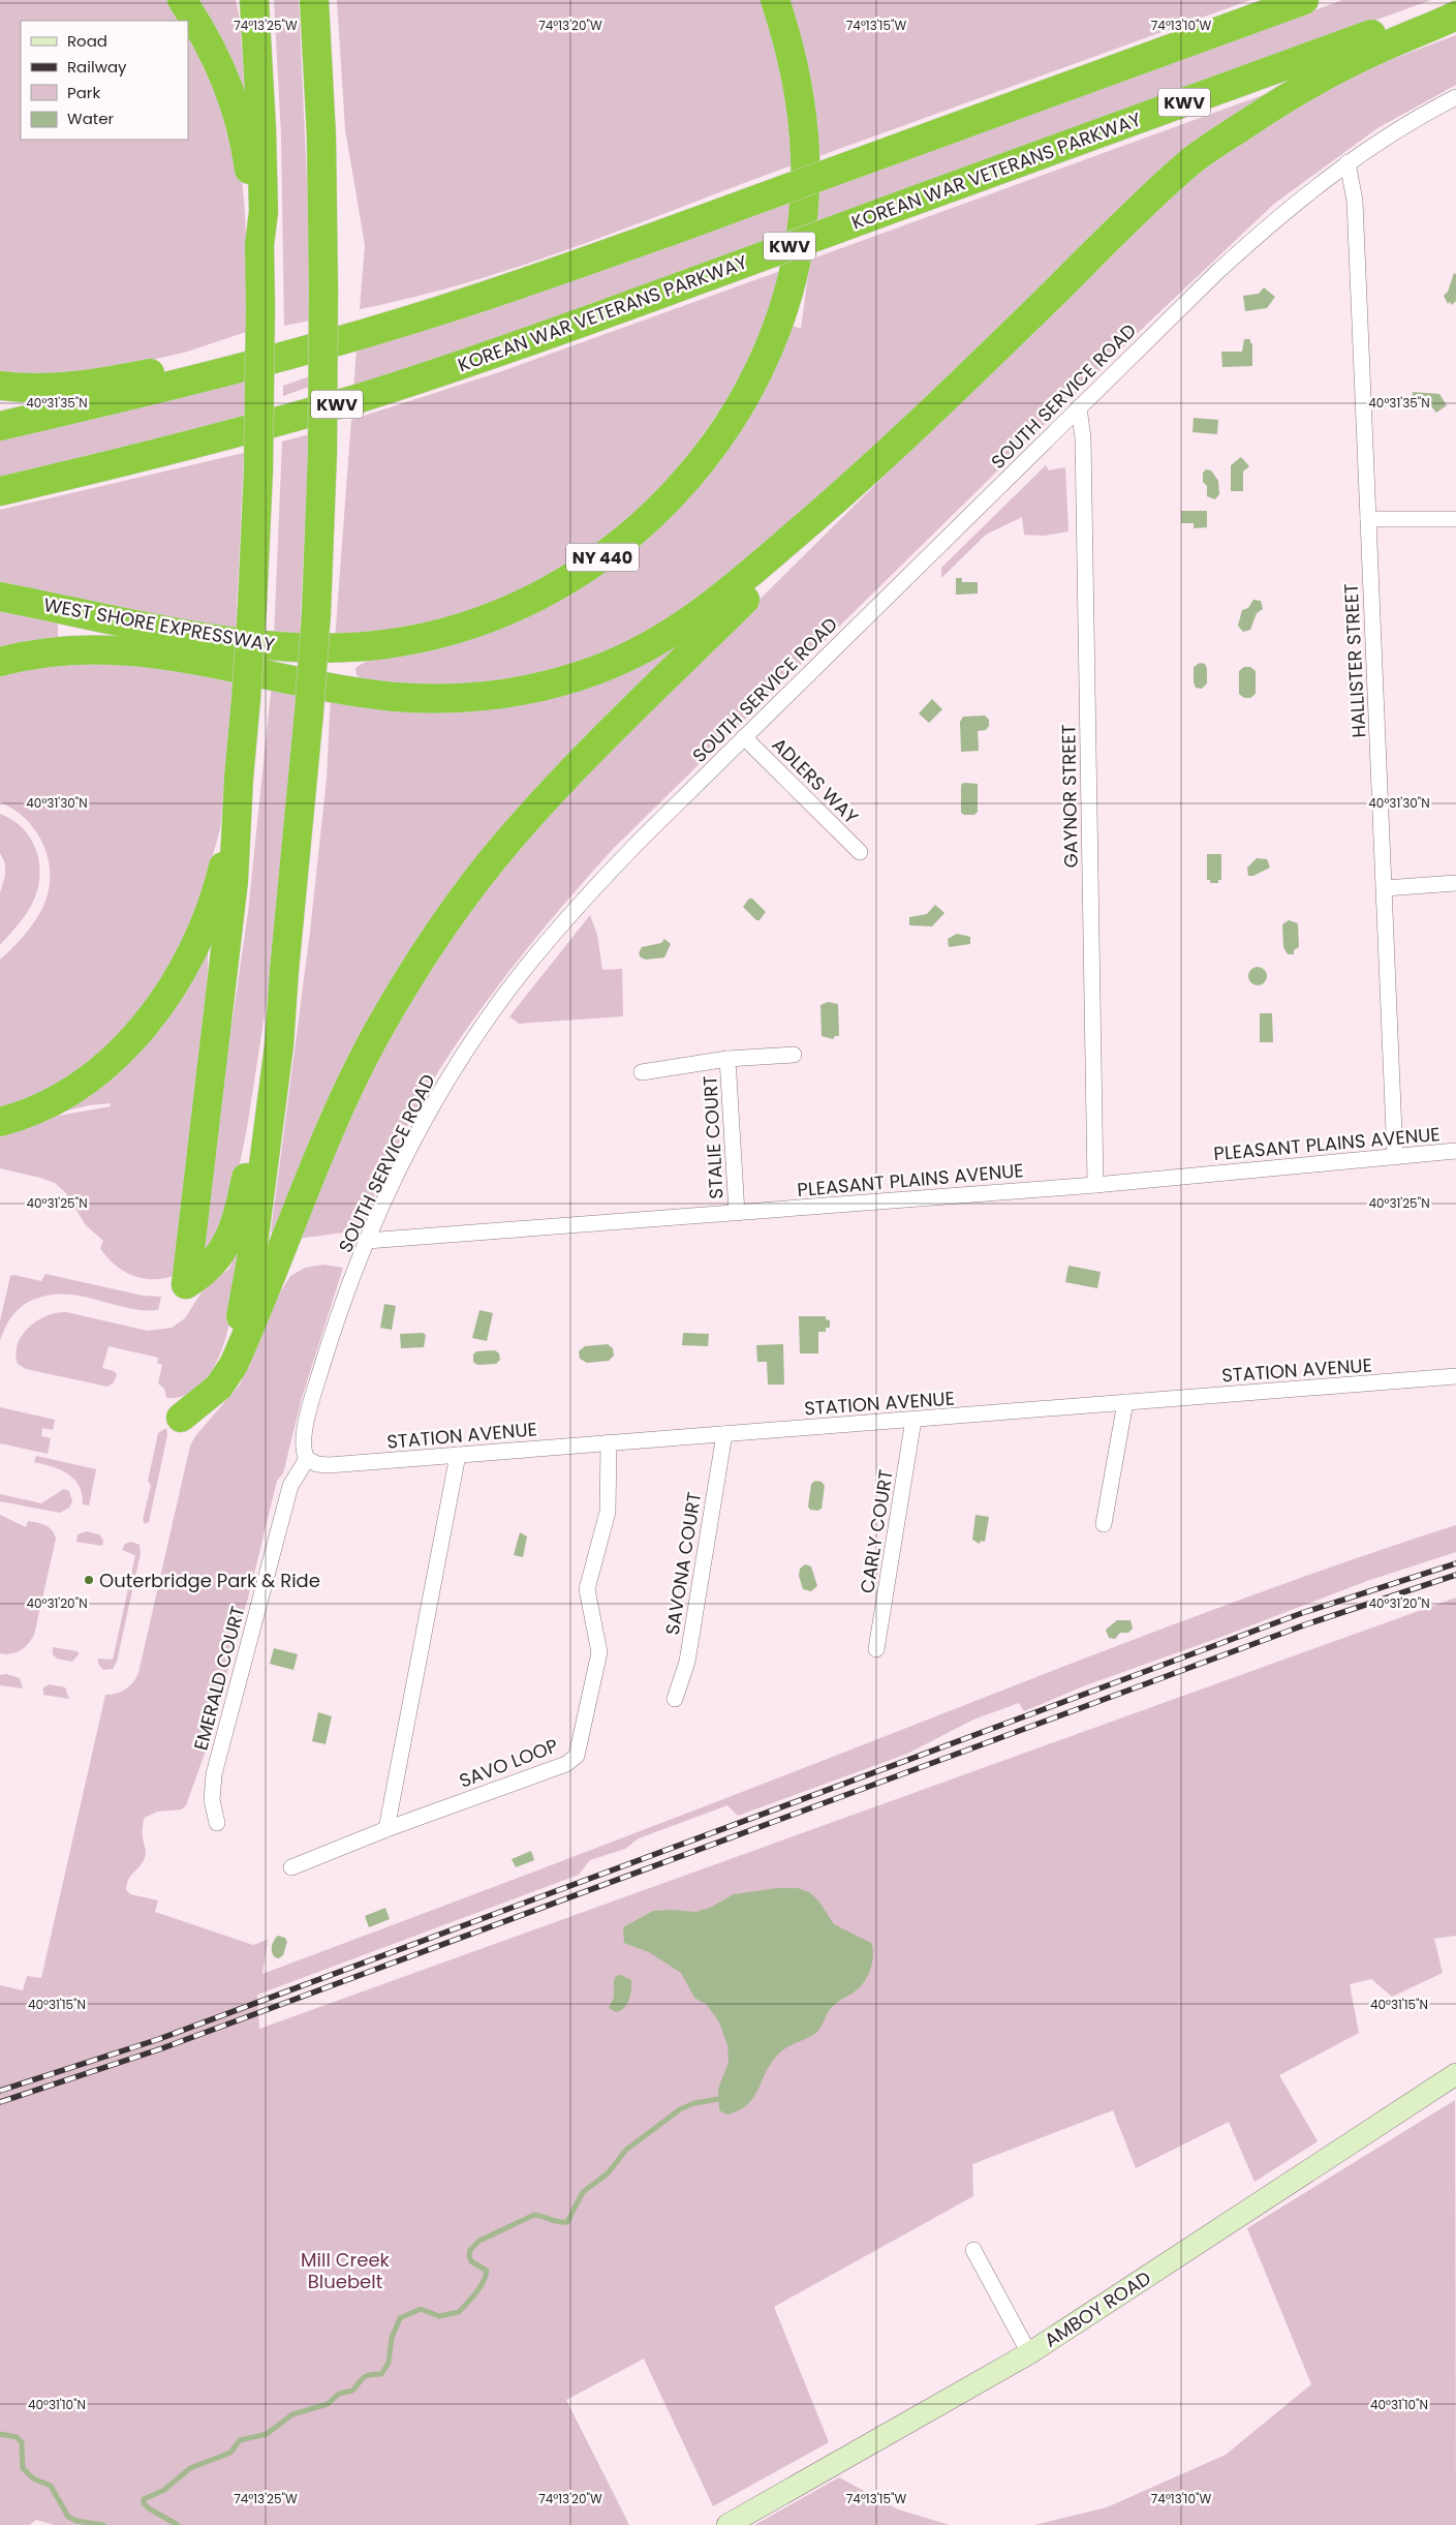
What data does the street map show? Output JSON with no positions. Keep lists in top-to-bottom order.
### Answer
{
  "streets": {
    "highway": [
      "KWV",
      "KOREAN WAR VETERANS PARKWAY",
      "NY 440",
      "WEST SHORE EXPRESSWAY"
    ],
    "main road": ["AMBOY ROAD"],
    "street": [
      "SOUTH SERVICE ROAD",
      "HALLISTER STREET",
      "ADLERS WAY",
      "GAYNOR STREET",
      "STALIE COURT",
      "PLEASANT PLAINS AVENUE",
      "STATION AVENUE",
      "CARLY COURT",
      "SAVONA COURT",
      "EMERALD COURT",
      "SAVO LOOP"
    ]
  },
  "crossings": [
    ["SOUTH SERVICE ROAD", "HALLISTER STREET"],
    ["SOUTH SERVICE ROAD", "ADLERS WAY"],
    ["SOUTH SERVICE ROAD", "GAYNOR STREET"],
    ["SOUTH SERVICE ROAD", "PLEASANT PLAINS AVENUE"],
    ["SOUTH SERVICE ROAD", "STATION AVENUE"],
    ["SOUTH SERVICE ROAD", "EMERALD COURT"],
    ["HALLISTER STREET", "PLEASANT PLAINS AVENUE"],
    ["GAYNOR STREET", "PLEASANT PLAINS AVENUE"],
    ["STALIE COURT", "PLEASANT PLAINS AVENUE"],
    ["STATION AVENUE", "CARLY COURT"],
    ["STATION AVENUE", "SAVONA COURT"],
    ["STATION AVENUE", "EMERALD COURT"],
    ["STATION AVENUE", "SAVO LOOP"]
  ],
  "parks": ["Mill Creek Bluebelt"],
  "places": ["Outerbridge Park & Ride"],
  "legend": [
    "Road",
    "Railway",
    "Park",
    "Water"
  ],
  "coordinates": [
    "74°13'25\"W",
    "74°13'20\"W",
    "74°13'15\"W",
    "74°13'10\"W",
    "40°31'35\"N",
    "40°31'30\"N",
    "40°31'25\"N",
    "40°31'20\"N",
    "40°31'15\"N",
    "40°31'10\"N"
  ]
}
